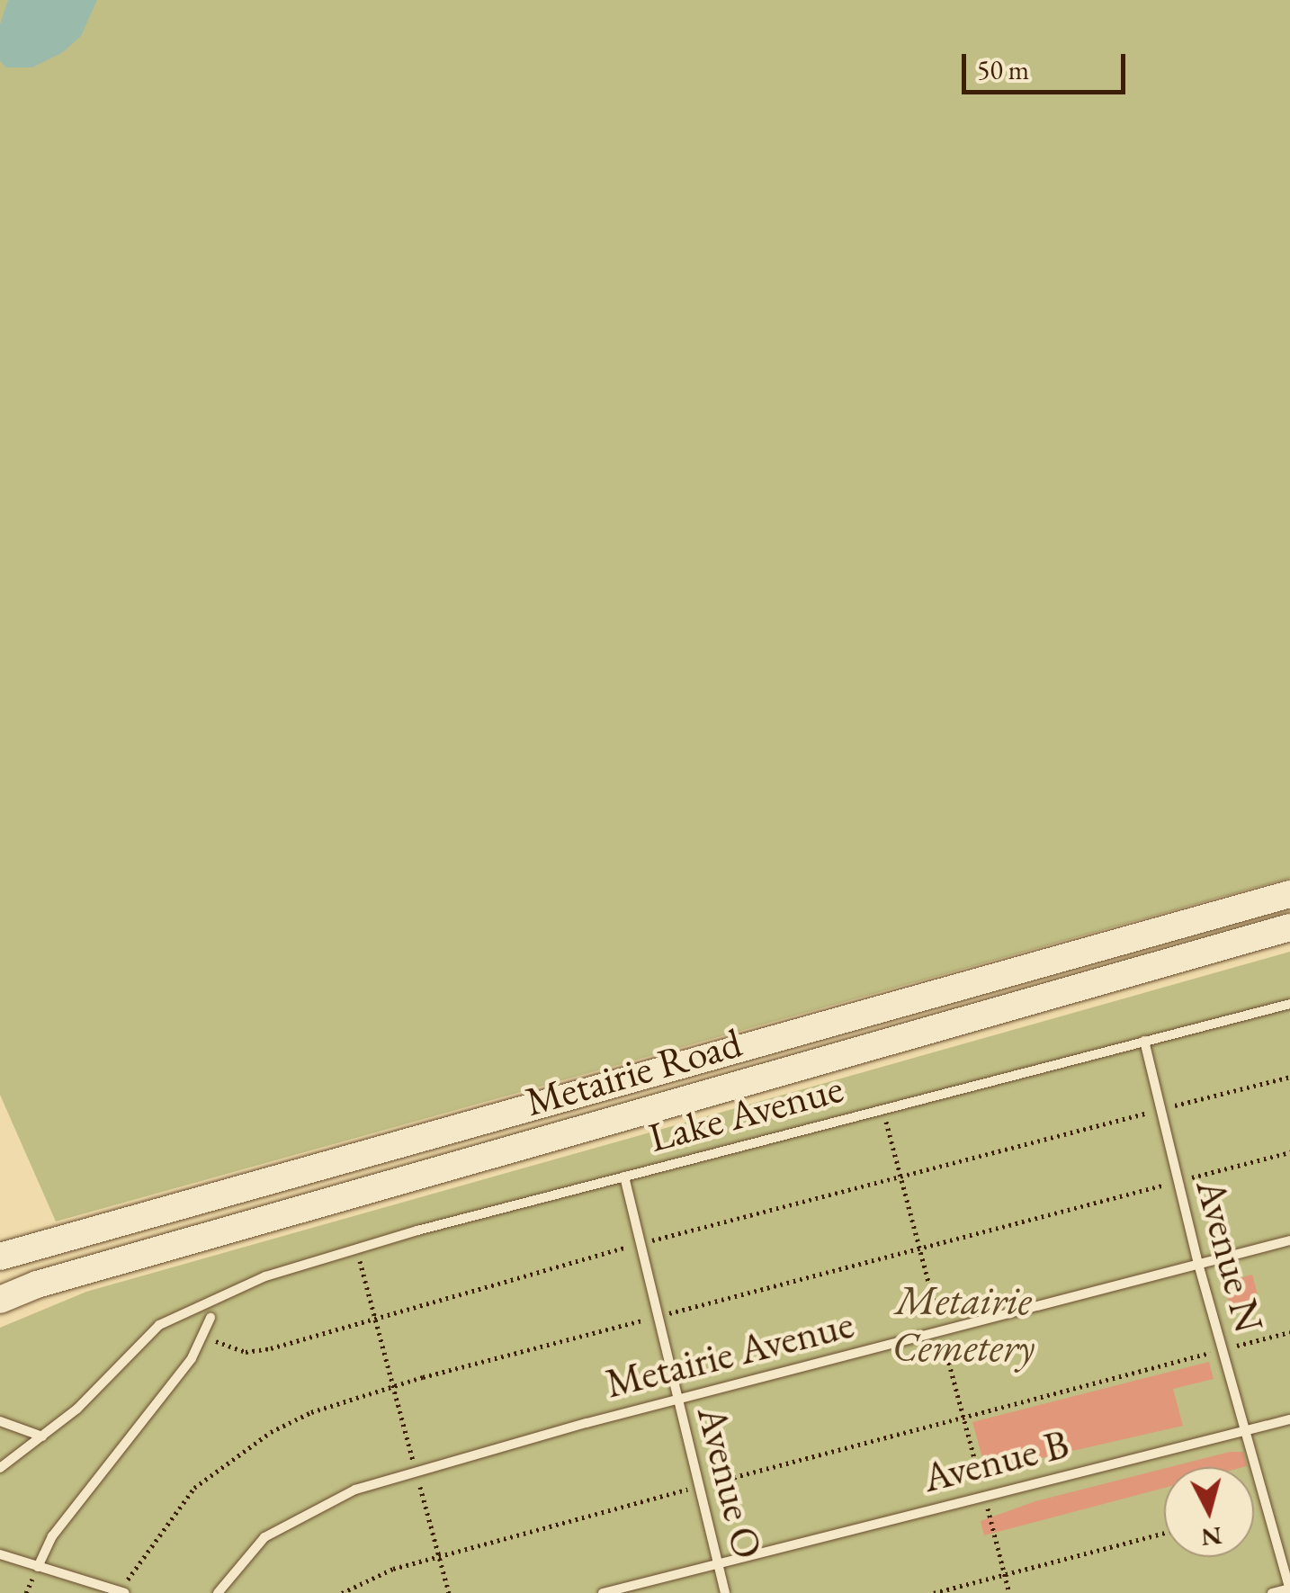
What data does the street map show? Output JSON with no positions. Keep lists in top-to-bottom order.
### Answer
{
  "streets": {
    "main road": ["Metairie Road"],
    "lane": [
      "Lake Avenue",
      "Avenue N",
      "Metairie Avenue",
      "Avenue B",
      "Avenue O"
    ]
  },
  "crossings": [
    ["Lake Avenue", "Avenue N"],
    ["Lake Avenue", "Avenue O"],
    ["Avenue N", "Metairie Avenue"],
    ["Avenue N", "Avenue B"],
    ["Metairie Avenue", "Avenue O"],
    ["Avenue B", "Avenue O"]
  ],
  "parks": ["Metairie Cemetery"],
  "scale_bar": "50 m",
  "north": "bottom"
}
